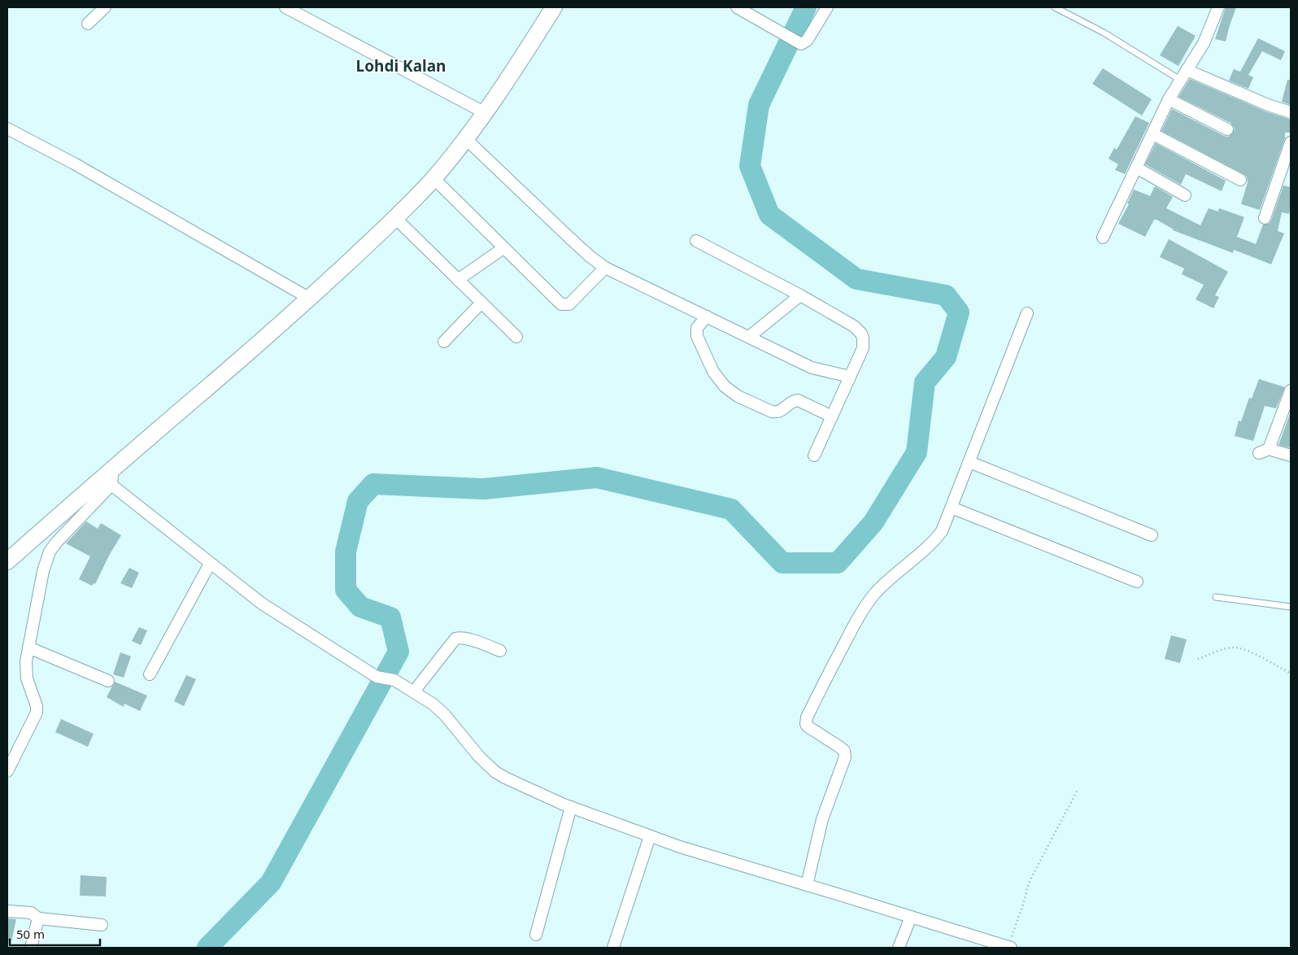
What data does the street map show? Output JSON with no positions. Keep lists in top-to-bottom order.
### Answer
{
  "districts": ["Lohdi Kalan"],
  "scale_bar": "50 m"
}
